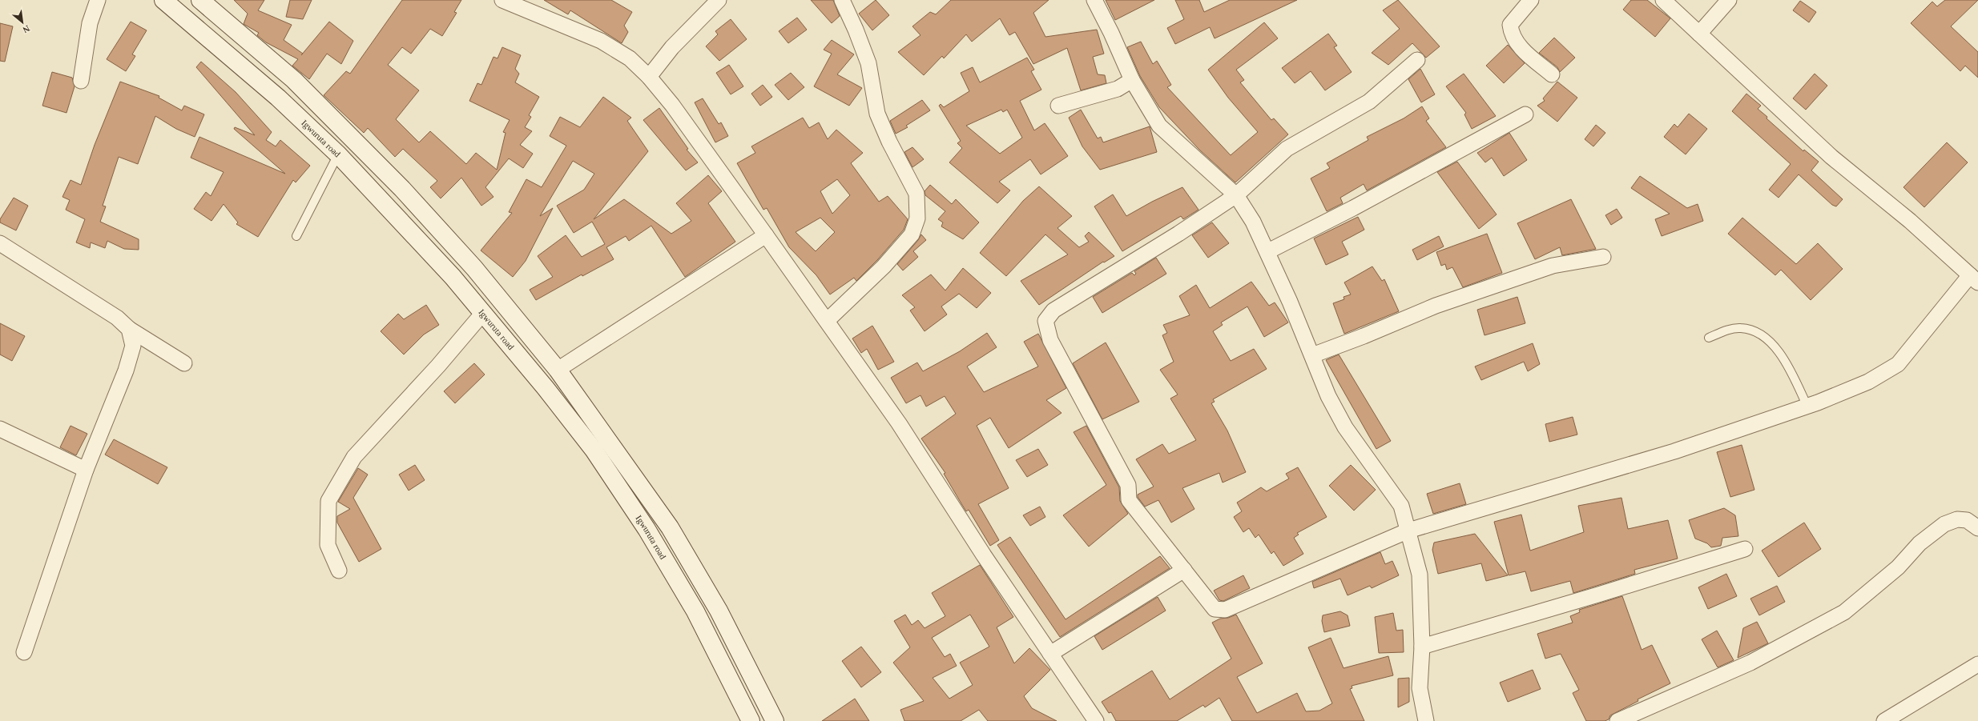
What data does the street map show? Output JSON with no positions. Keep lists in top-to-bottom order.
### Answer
{
  "streets": {
    "main road": ["Igwuruta road"]
  },
  "north": "bottom right"
}
